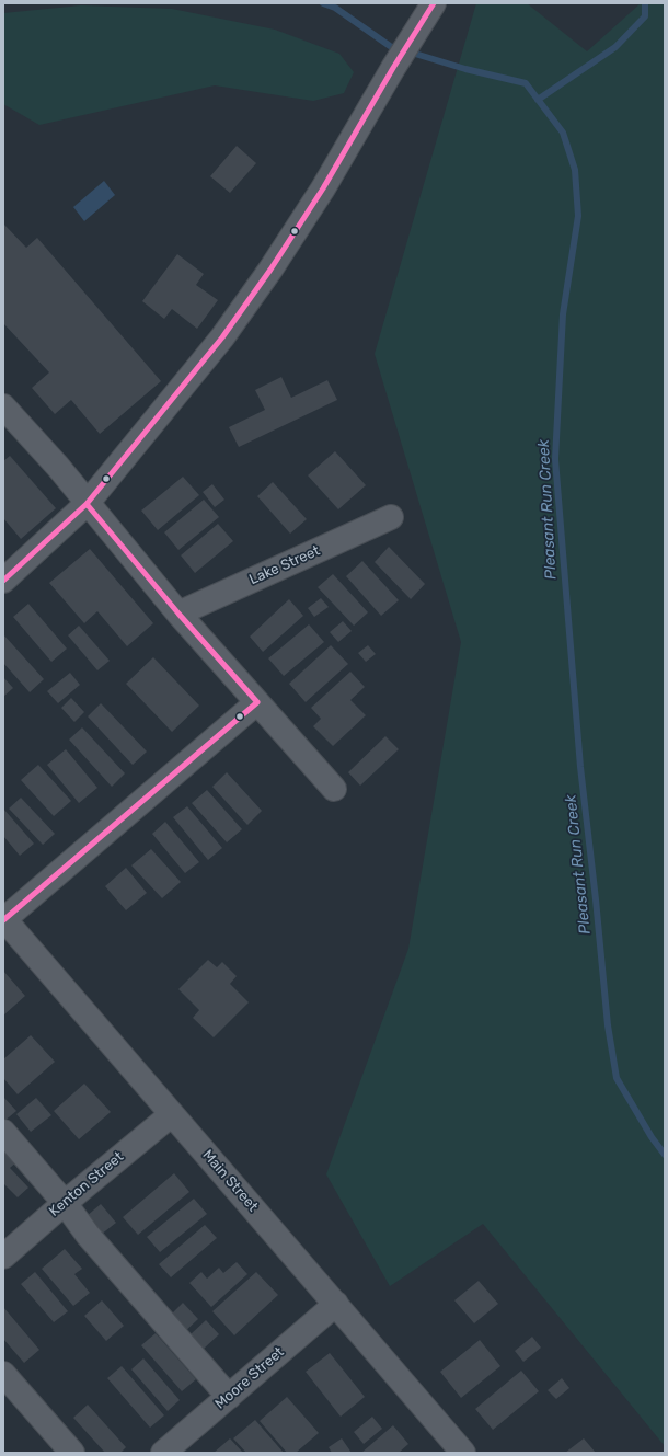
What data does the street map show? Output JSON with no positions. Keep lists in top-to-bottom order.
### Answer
{
  "streets": {
    "street": [
      "Lake Street",
      "Main Street",
      "Kenton Street",
      "Moore Street"
    ]
  },
  "crossings": [
    ["Main Street", "Kenton Street"],
    ["Main Street", "Moore Street"]
  ],
  "water": ["Pleasant Run Creek"]
}
